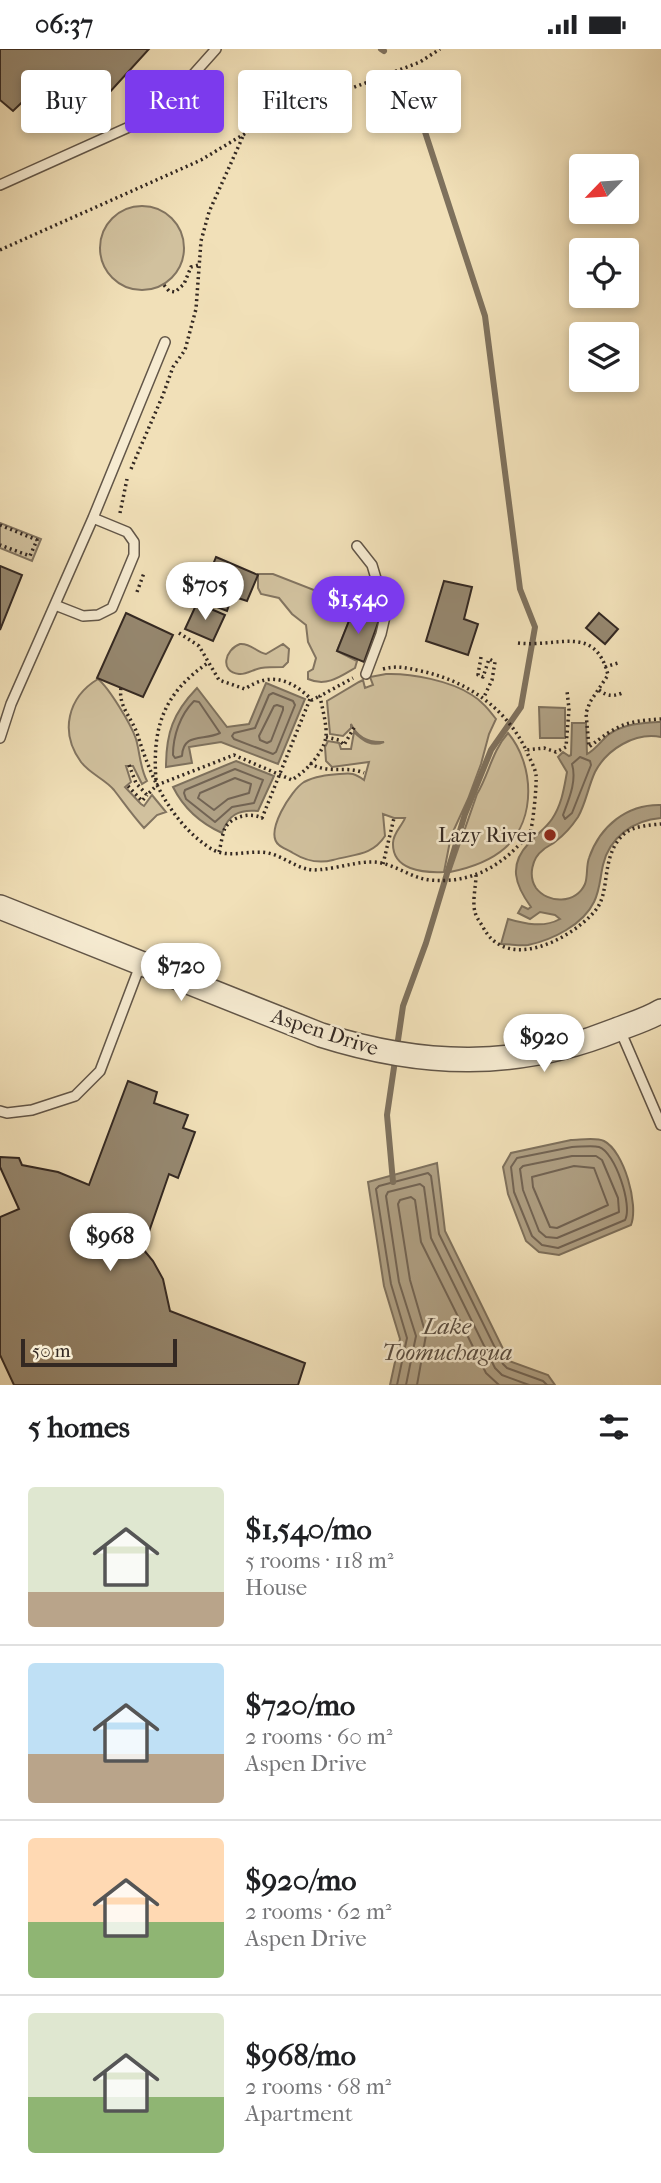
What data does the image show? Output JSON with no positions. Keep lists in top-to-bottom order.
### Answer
{
  "streets": {
    "street": ["Aspen Drive"]
  },
  "water": ["Lake Toomuchagua"],
  "places": ["Lazy River"],
  "scale_bar": "50 m",
  "north": "bottom left",
  "page": {
    "status": "06:37",
    "chip": [
      "Buy",
      "Rent",
      "Filters",
      "New"
    ],
    "price": [
      "$705",
      "$1,540",
      "$720",
      "$920",
      "$968"
    ],
    "scale": "50 m",
    "heading": "5 homes",
    "list": [
      {
        "name": "$1,540/mo",
        "note": "5 rooms · 118 m² · House"
      },
      {
        "name": "$720/mo",
        "note": "2 rooms · 60 m² · Aspen Drive"
      },
      {
        "name": "$920/mo",
        "note": "2 rooms · 62 m² · Aspen Drive"
      },
      {
        "name": "$968/mo",
        "note": "2 rooms · 68 m² · Apartment"
      }
    ]
  }
}
